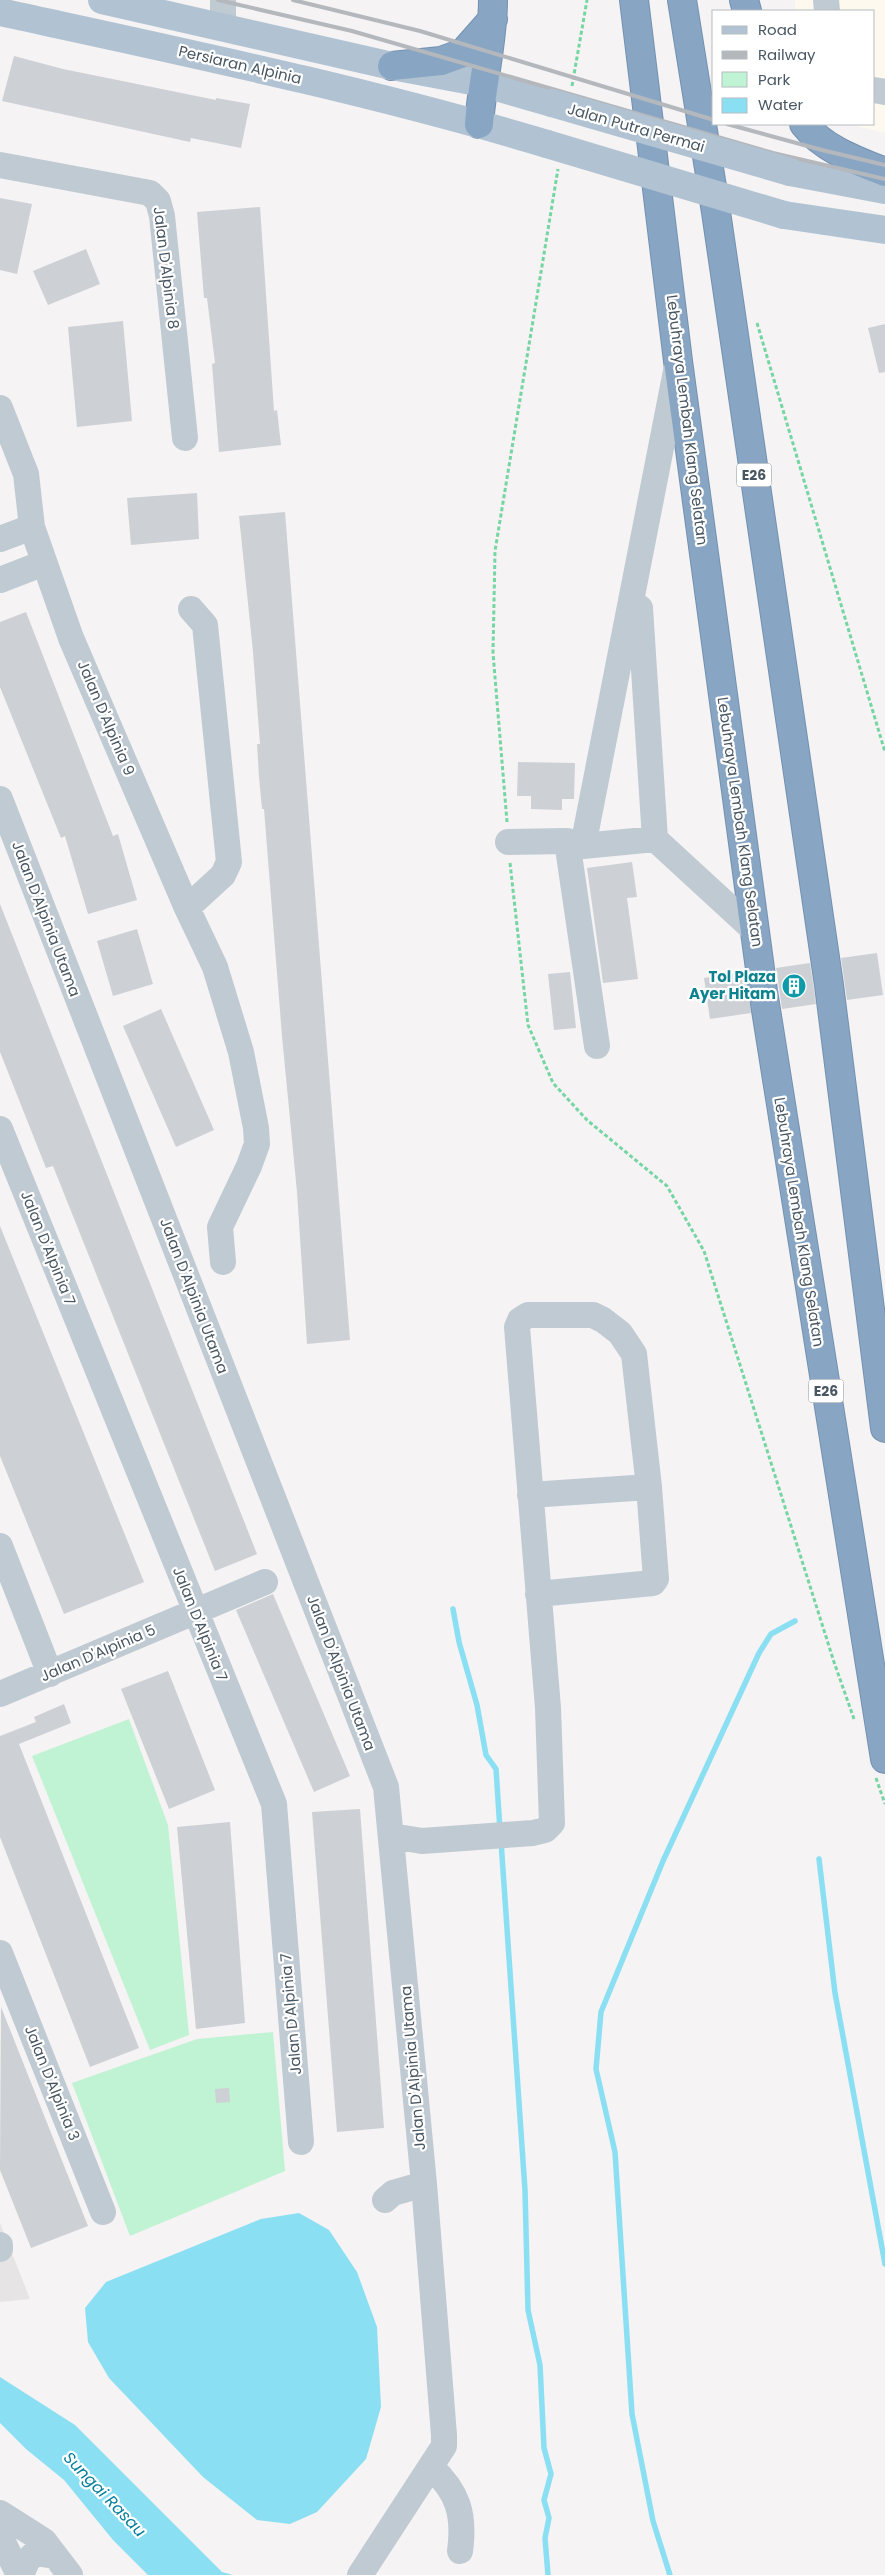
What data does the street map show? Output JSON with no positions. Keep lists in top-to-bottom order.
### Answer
{
  "streets": {
    "highway": ["Lebuhraya Lembah Klang Selatan", "E26"],
    "main road": ["Persiaran Alpinia", "Jalan Putra Permai"],
    "street": [
      "Jalan D'Alpinia 8",
      "Jalan D'Alpinia 9",
      "Jalan D'Alpinia Utama",
      "Jalan D'Alpinia 7",
      "Jalan D'Alpinia 5",
      "Jalan D'Alpinia 3"
    ]
  },
  "crossings": [
    ["Jalan D'Alpinia 7", "Jalan D'Alpinia 5"]
  ],
  "water": ["Sungai Rasau"],
  "places": {
    "building": ["Tol Plaza Ayer Hitam"]
  },
  "legend": [
    "Road",
    "Railway",
    "Park",
    "Water"
  ]
}
